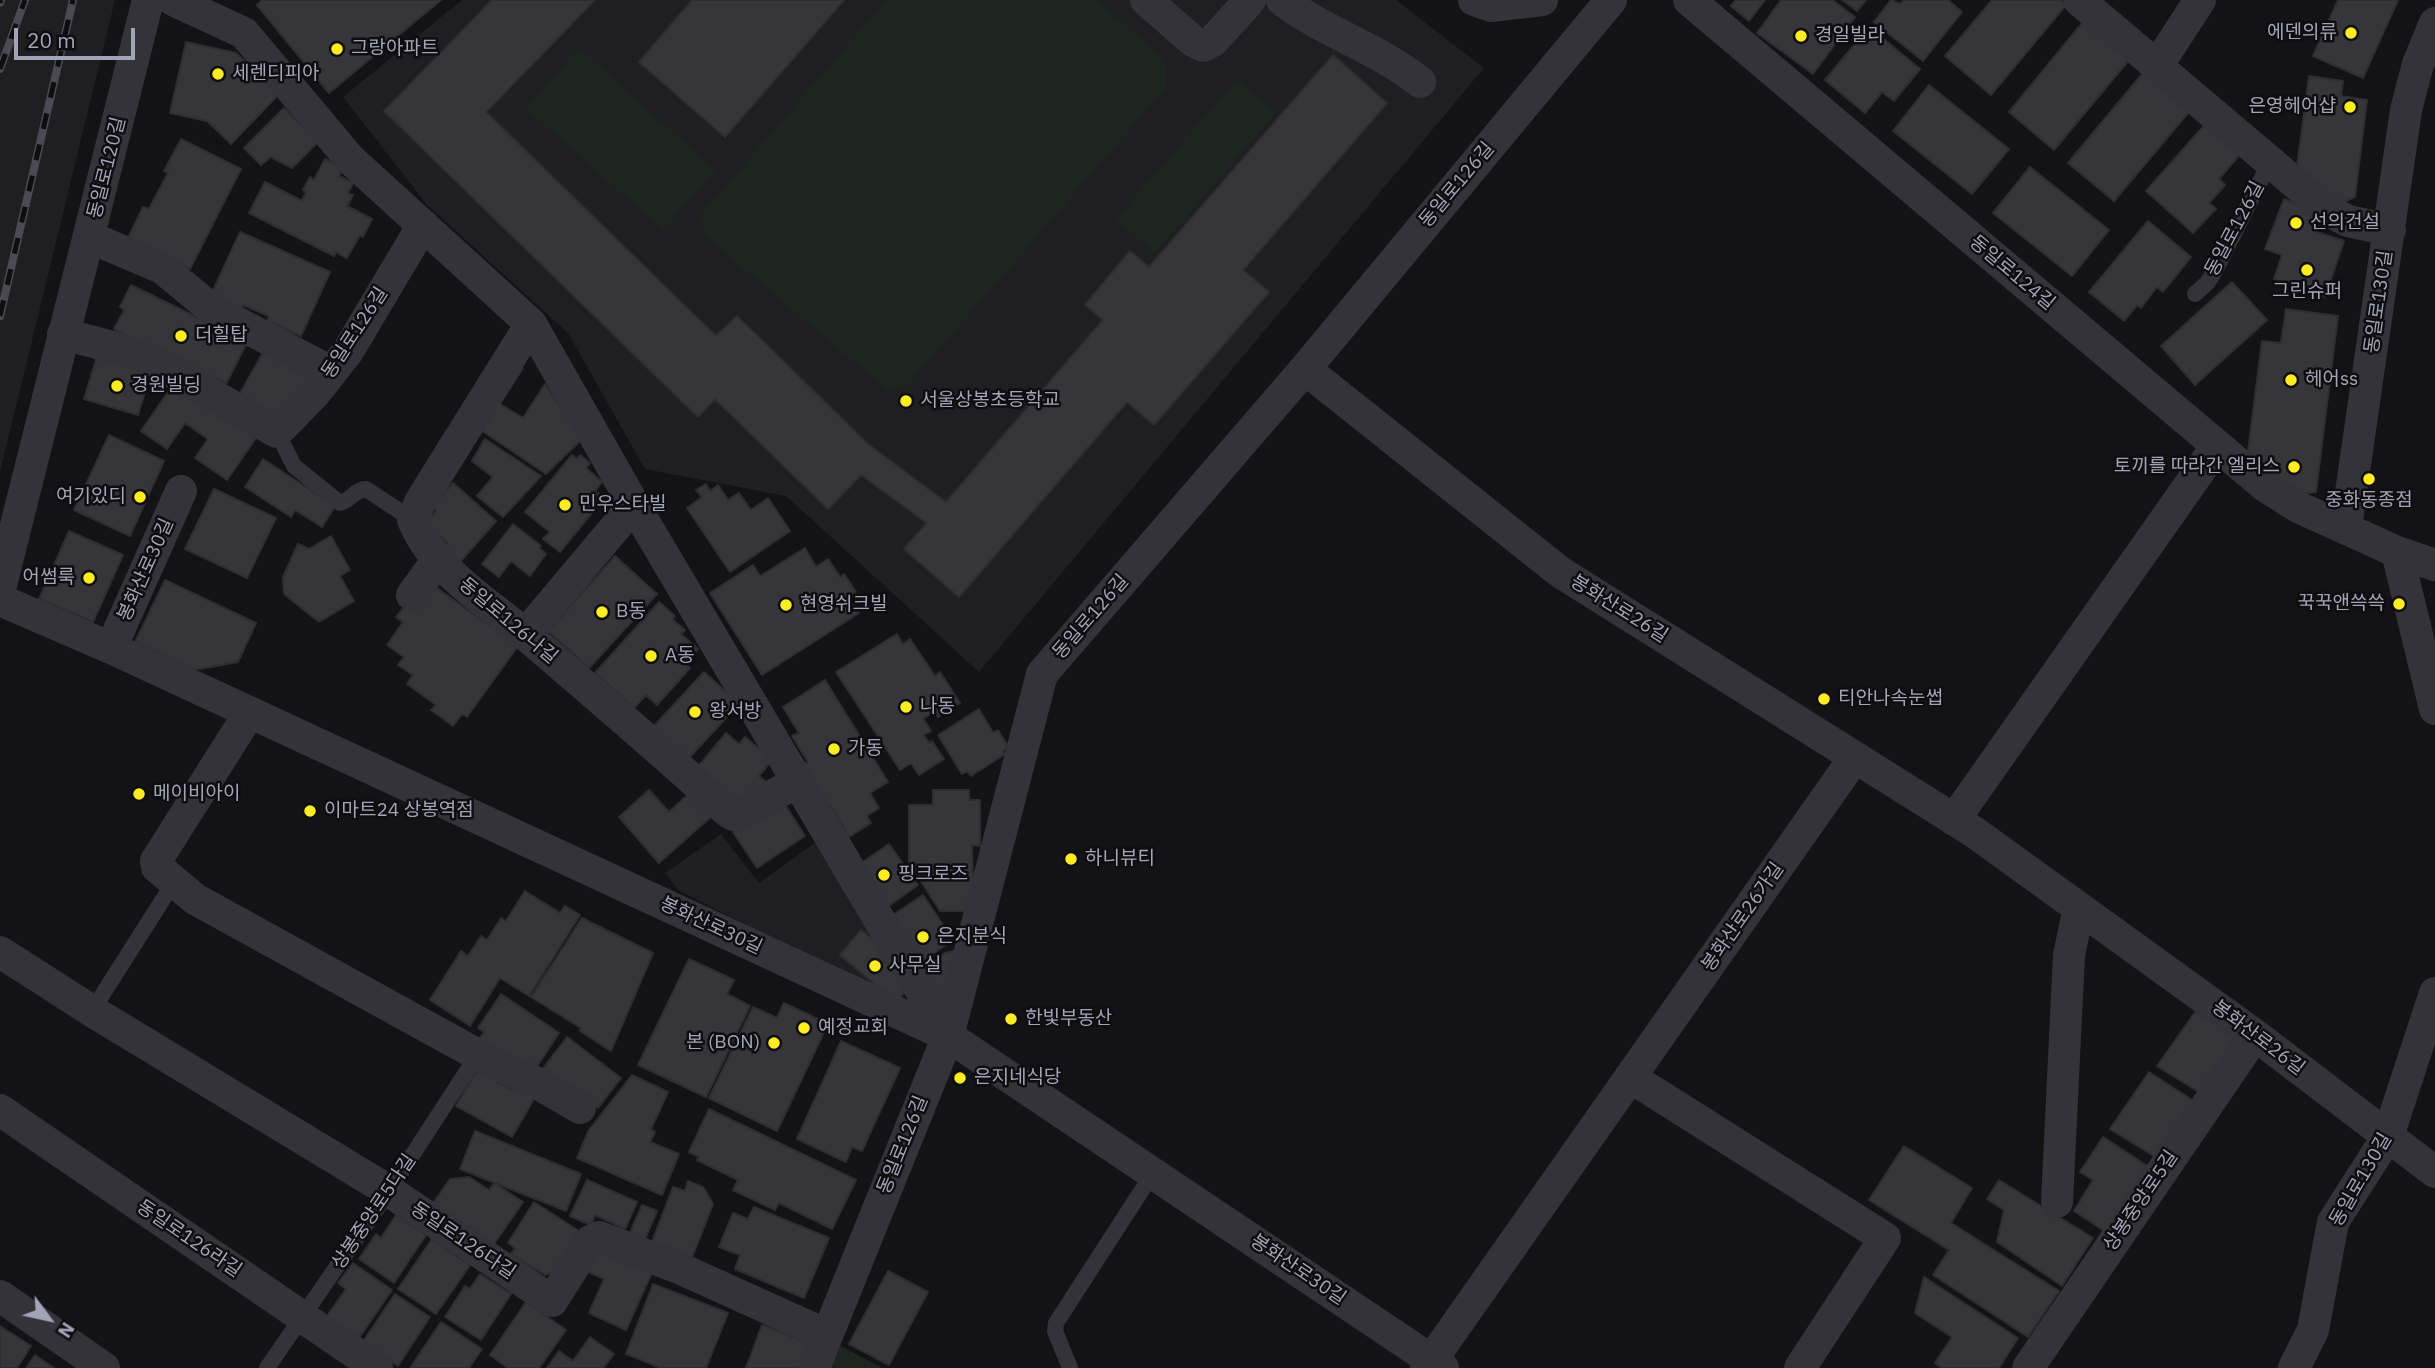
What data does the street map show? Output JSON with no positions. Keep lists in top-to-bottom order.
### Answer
{
  "streets": {
    "street": [
      "동일로120길",
      "동일로126길",
      "동일로124길",
      "동일로130길",
      "봉화산로30길",
      "봉화산로26길",
      "동일로126나길",
      "봉화산로26가길",
      "상봉중앙로5길",
      "동일로126라길",
      "동일로126다길"
    ],
    "lane": ["상봉중앙로5다길"]
  },
  "crossings": [
    ["동일로126길", "동일로130길"],
    ["동일로126길", "봉화산로30길"],
    ["동일로126길", "봉화산로26길"],
    ["동일로126길", "동일로126다길"],
    ["동일로124길", "동일로130길"],
    ["동일로130길", "봉화산로26길"],
    ["봉화산로30길", "봉화산로26가길"],
    ["봉화산로26길", "봉화산로26가길"],
    ["봉화산로26길", "상봉중앙로5길"],
    ["상봉중앙로5다길", "동일로126라길"],
    ["상봉중앙로5다길", "동일로126다길"]
  ],
  "places": [
    "에덴의류",
    "경일빌라",
    "그랑아파트",
    "세렌디피아",
    "은영헤어샵",
    "선의건설",
    "그린슈퍼",
    "더힐탑",
    "헤어ss",
    "경원빌딩",
    "서울상봉초등학교",
    "토끼를 따라간 엘리스",
    "중화동종점",
    "여기있디",
    "민우스타빌",
    "어썸룩",
    "꾹꾹앤쓱쓱",
    "현영쉬크빌",
    "B동",
    "A동",
    "티안나속눈썹",
    "나동",
    "왕서방",
    "가동",
    "메이비아이",
    "이마트24 상봉역점",
    "하니뷰티",
    "핑크로즈",
    "은지분식",
    "사무실",
    "한빛부동산",
    "예정교회",
    "본 (BON)",
    "은지네식당"
  ],
  "scale_bar": "20 m",
  "north": "bottom right"
}
